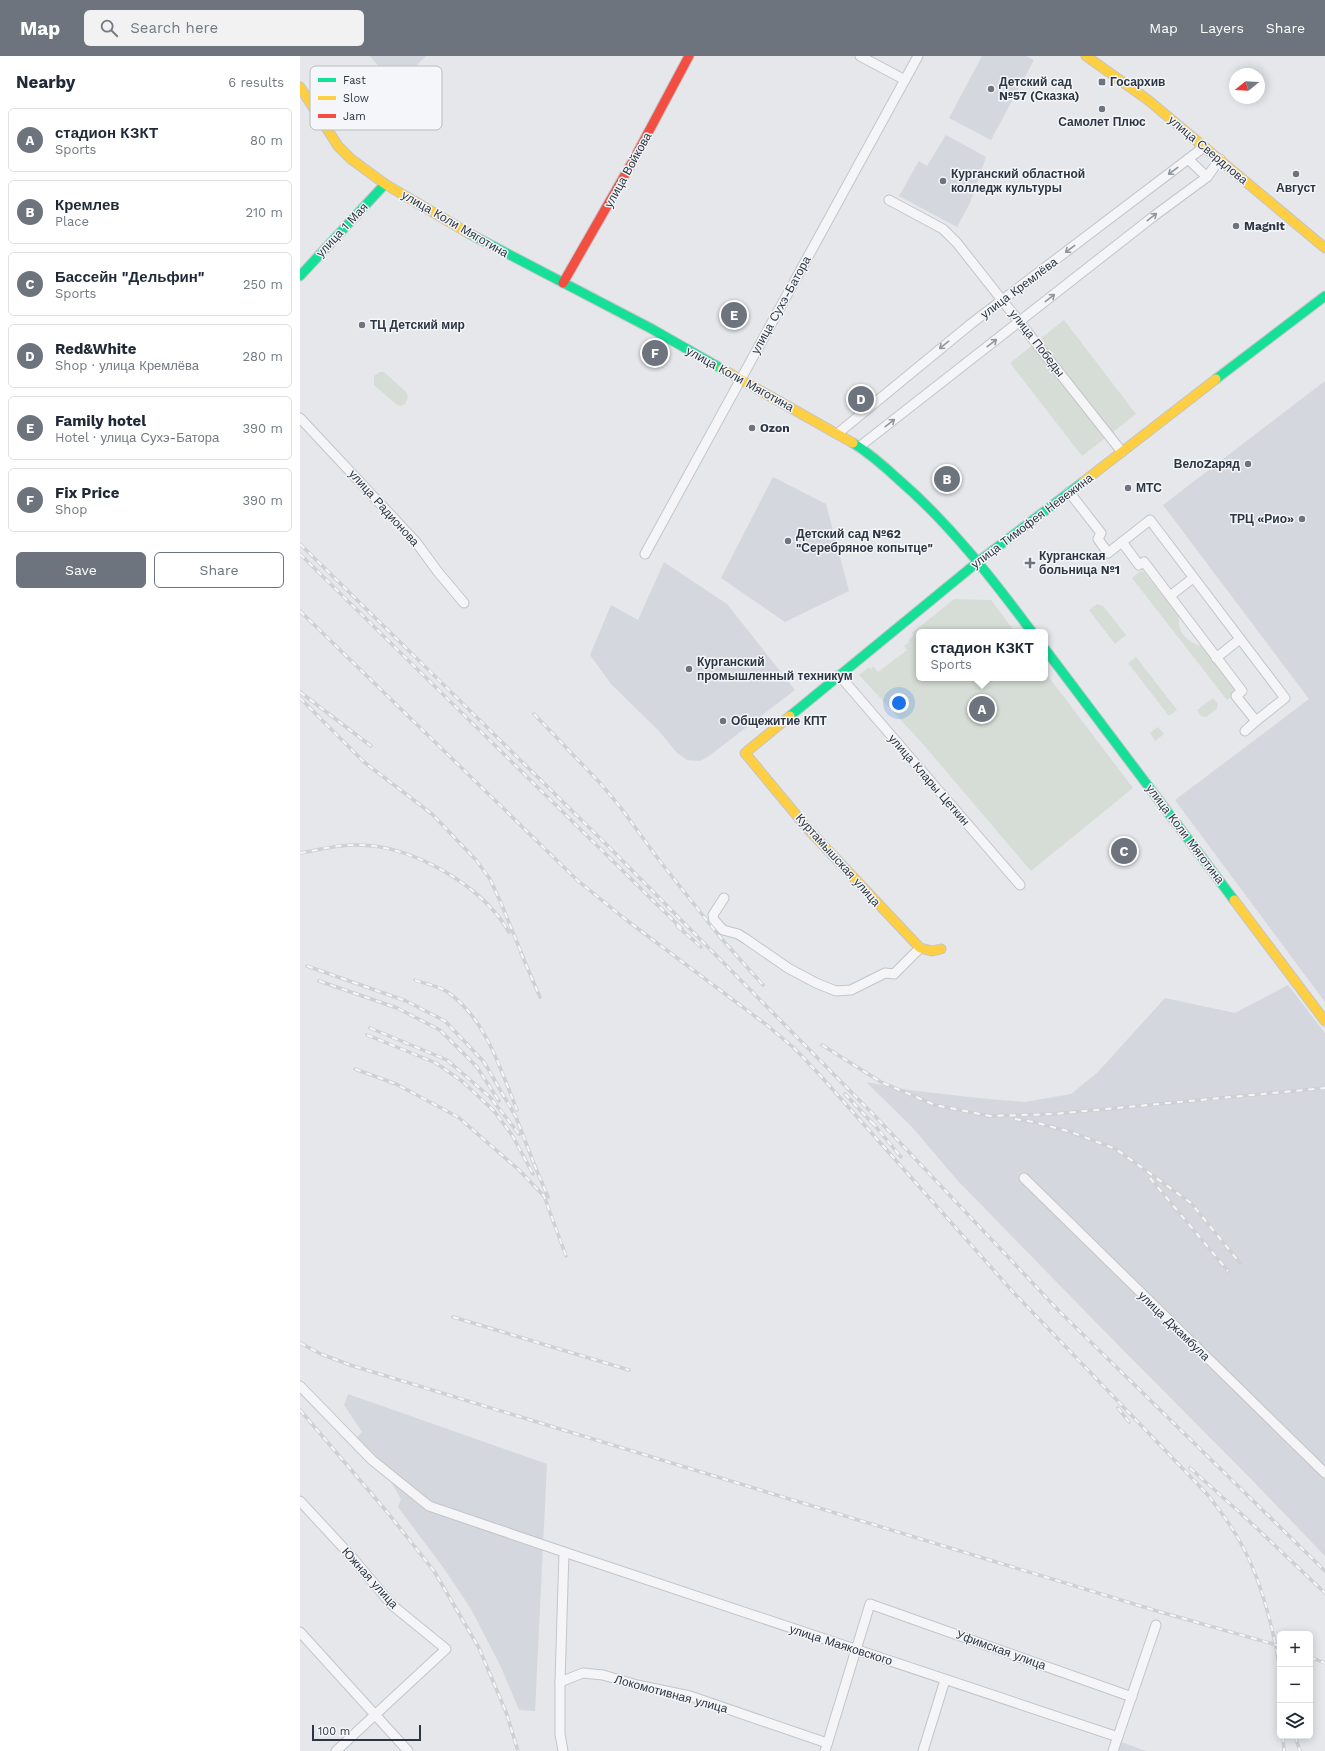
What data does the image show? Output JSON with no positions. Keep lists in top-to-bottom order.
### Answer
{
  "streets": {
    "main road": [
      "улица Свердлова",
      "улица Войкова",
      "улица Коли Мяготина",
      "улица 1 Мая",
      "улица Тимофея Невежина",
      "Куртамышская улица"
    ],
    "street": [
      "улица Кремлёва",
      "улица Сухэ-Батора",
      "улица Победы",
      "улица Радионова",
      "улица Клары Цеткин",
      "улица Джамбула",
      "Южная улица",
      "улица Маяковского",
      "Уфимская улица",
      "Локомотивная улица"
    ]
  },
  "crossings": [
    ["улица Свердлова", "улица Кремлёва"],
    ["улица Войкова", "улица Коли Мяготина"],
    ["улица Коли Мяготина", "улица 1 Мая"],
    ["улица Коли Мяготина", "улица Кремлёва"],
    ["улица Коли Мяготина", "улица Сухэ-Батора"],
    ["улица Коли Мяготина", "улица Тимофея Невежина"],
    ["улица Кремлёва", "улица Победы"],
    ["улица Победы", "улица Тимофея Невежина"],
    ["улица Тимофея Невежина", "улица Клары Цеткин"],
    ["улица Тимофея Невежина", "Куртамышская улица"],
    ["улица Маяковского", "Уфимская улица"]
  ],
  "places": {
    "transit": ["Госархив"],
    "other": [
      "Детский сад №57 (Сказка)",
      "Самолет Плюс",
      "Август",
      "Курганский областной колледж культуры",
      "Magnit",
      "ТЦ Детский мир",
      "Ozon",
      "ВелоZаряд",
      "МТС",
      "ТРЦ «Рио»",
      "Детский сад №62 \"Серебряное копытце\"",
      "Курганский промышленный техникум",
      "Общежитие КПТ"
    ],
    "health": ["Курганская больница №1"]
  },
  "legend": ["Fast", "Slow", "Jam"],
  "scale_bar": "100 m",
  "north": "left",
  "page": {
    "header": "Map",
    "search": "Search here",
    "nav": ["Map", "Layers", "Share"],
    "heading": ["Nearby", "6 results"],
    "list": [
      {
        "mark": "A",
        "name": "стадион КЗКТ",
        "note": "Sports",
        "value": "80 m"
      },
      {
        "mark": "B",
        "name": "Кремлев",
        "note": "Place",
        "value": "210 m"
      },
      {
        "mark": "C",
        "name": "Бассейн \"Дельфин\"",
        "note": "Sports",
        "value": "250 m"
      },
      {
        "mark": "D",
        "name": "Red&White",
        "note": "Shop · улица Кремлёва",
        "value": "280 m"
      },
      {
        "mark": "E",
        "name": "Family hotel",
        "note": "Hotel · улица Сухэ-Батора",
        "value": "390 m"
      },
      {
        "mark": "F",
        "name": "Fix Price",
        "note": "Shop",
        "value": "390 m"
      }
    ],
    "pins": [
      "E",
      "F",
      "D",
      "B",
      "A",
      "C"
    ],
    "buttons": ["Save", "Share"],
    "popup": ["стадион КЗКТ", "Sports"],
    "map_buttons": ["+", "−"],
    "scale": "100 m"
  }
}
